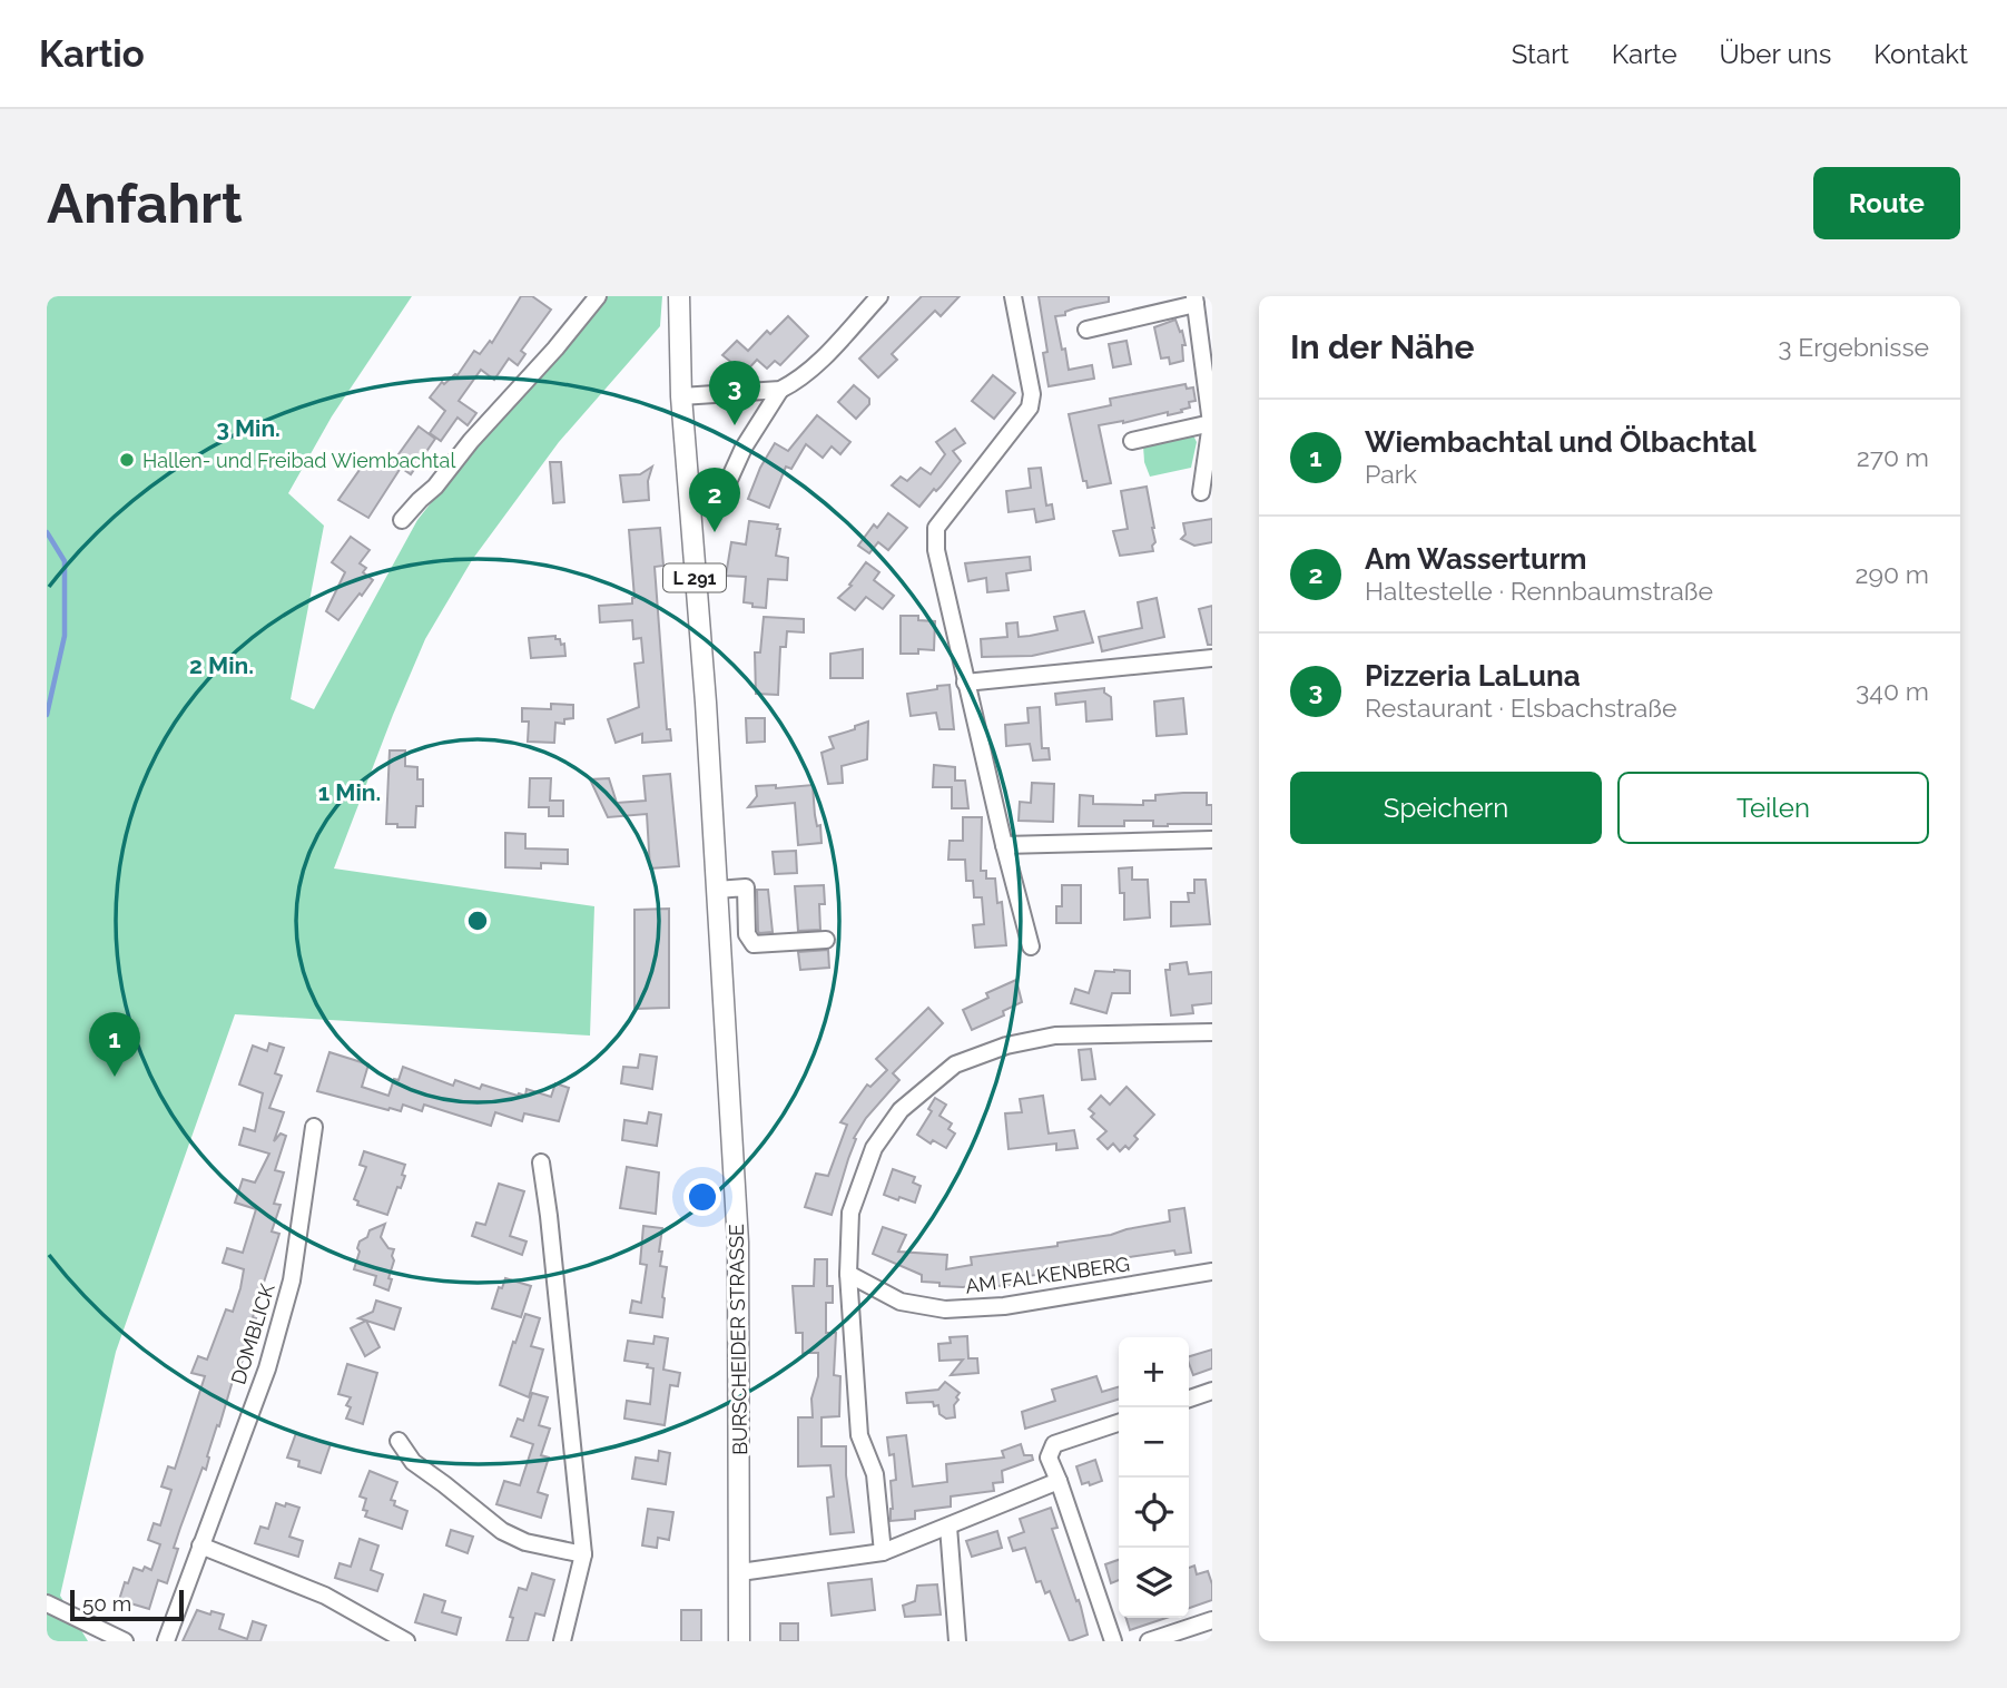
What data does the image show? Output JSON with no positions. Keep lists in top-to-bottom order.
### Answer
{
  "streets": {
    "main road": ["L 291", "BURSCHEIDER STRASSE"],
    "street": ["AM FALKENBERG", "DOMBLICK"]
  },
  "crossings": [
    ["L 291", "BURSCHEIDER STRASSE"]
  ],
  "places": ["Hallen- und Freibad Wiembachtal"],
  "scale_bar": "50 m",
  "page": {
    "header": "Kartio",
    "nav": [
      "Start",
      "Karte",
      "Über uns",
      "Kontakt"
    ],
    "buttons": [
      "Route",
      ["Speichern", "Teilen"]
    ],
    "title": "Anfahrt",
    "heading": ["In der Nähe", "3 Ergebnisse"],
    "pins": ["3", "2", "1"],
    "list": [
      {
        "mark": "1",
        "name": "Wiembachtal und Ölbachtal",
        "note": "Park",
        "value": "270 m"
      },
      {
        "mark": "2",
        "name": "Am Wasserturm",
        "note": "Haltestelle · Rennbaumstraße",
        "value": "290 m"
      },
      {
        "mark": "3",
        "name": "Pizzeria LaLuna",
        "note": "Restaurant · Elsbachstraße",
        "value": "340 m"
      }
    ],
    "map_buttons": ["+", "−"],
    "scale": "50 m"
  },
  "rings": ["3 Min.", "2 Min.", "1 Min."]
}
